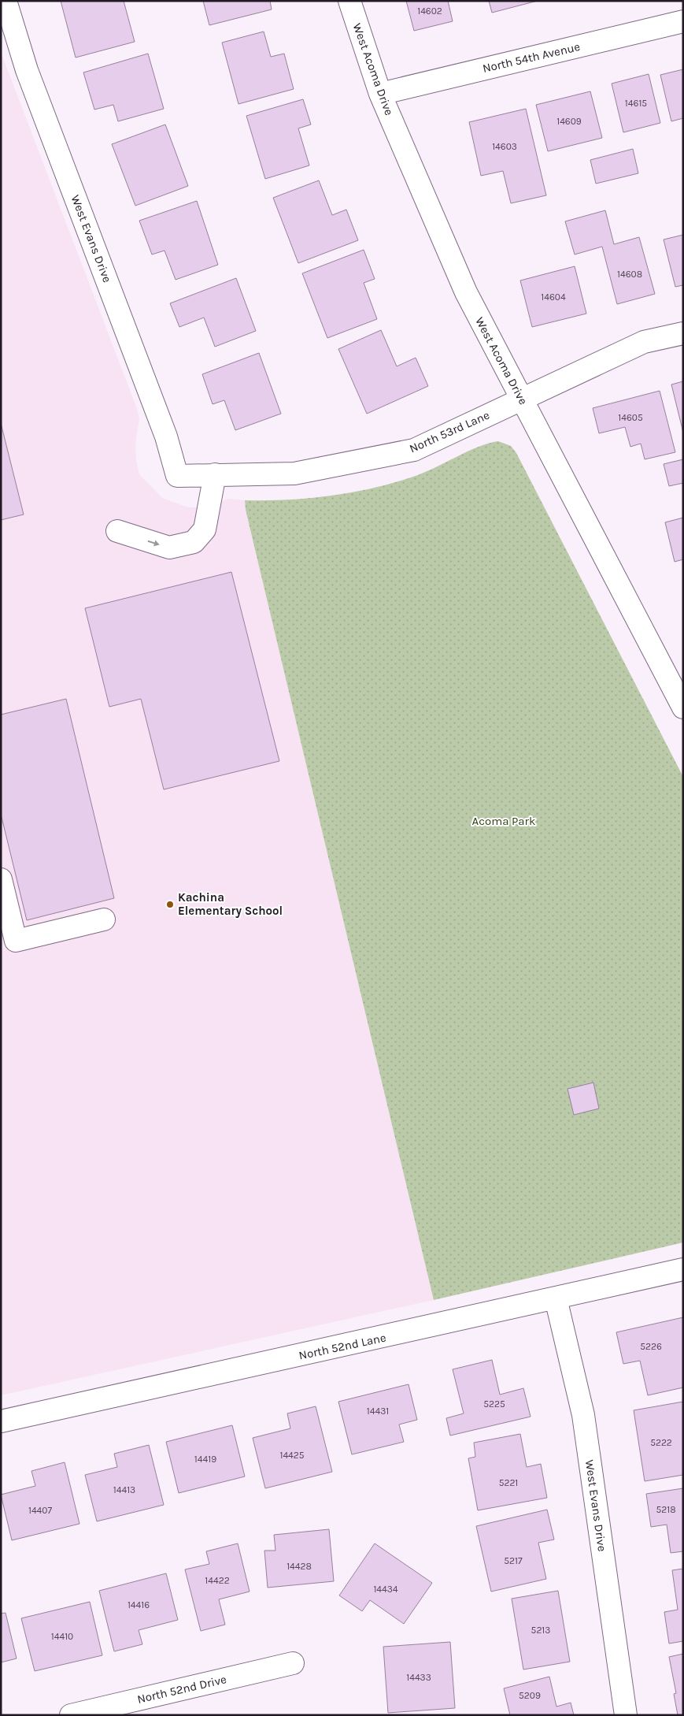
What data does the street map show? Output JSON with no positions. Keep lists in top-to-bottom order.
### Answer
{
  "streets": {
    "street": [
      "North 54th Avenue",
      "West Acoma Drive",
      "West Evans Drive",
      "North 53rd Lane",
      "North 52nd Lane",
      "North 52nd Drive"
    ]
  },
  "crossings": [
    ["North 54th Avenue", "West Acoma Drive"],
    ["West Acoma Drive", "North 53rd Lane"],
    ["West Evans Drive", "North 53rd Lane"],
    ["West Evans Drive", "North 52nd Lane"]
  ],
  "parks": ["Acoma Park"],
  "places": ["Kachina Elementary School"],
  "house_numbers": [
    "14602",
    "14615",
    "14609",
    "14603",
    "14608",
    "14604",
    "14605",
    "5226",
    "5225",
    "14431",
    "5222",
    "14425",
    "14419",
    "5221",
    "14413",
    "5218",
    "14407",
    "5217",
    "14428",
    "14422",
    "14434",
    "14416",
    "5213",
    "14410",
    "14433",
    "5209"
  ]
}
